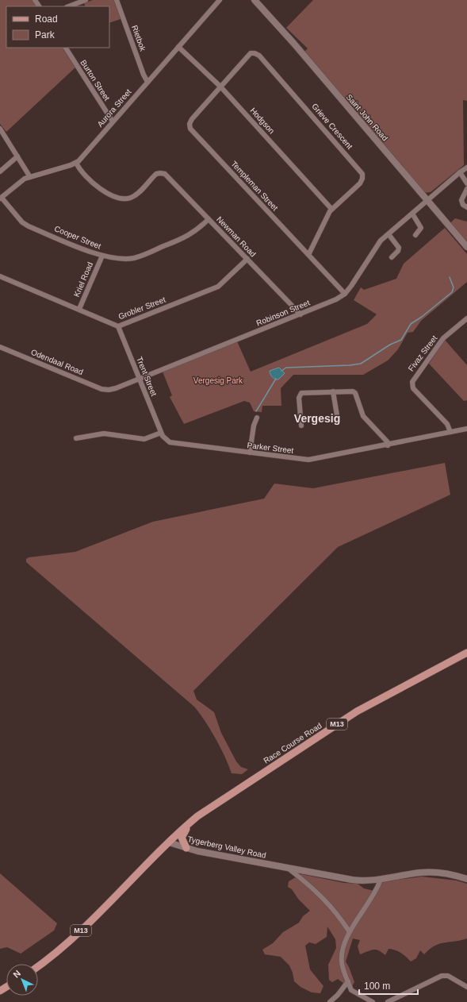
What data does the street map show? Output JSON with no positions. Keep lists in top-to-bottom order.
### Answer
{
  "streets": {
    "main road": [
      "Saint John Road",
      "M13",
      "Race Course Road",
      "Tygerberg Valley Road"
    ],
    "street": [
      "Rietbok",
      "Burton Street",
      "Aurora Street",
      "Hodgson",
      "Grieve Crescent",
      "Templeman Street",
      "Newman Road",
      "Cooper Street",
      "Kriel Road",
      "Grobler Street",
      "Robinson Street",
      "Fivaz Street",
      "Odendaal Road",
      "Trent Street",
      "Parker Street"
    ]
  },
  "crossings": [
    ["Rietbok", "Aurora Street"],
    ["Burton Street", "Aurora Street"],
    ["Aurora Street", "Hodgson"],
    ["Aurora Street", "Newman Road"],
    ["Saint John Road", "Robinson Street"],
    ["Hodgson", "Grieve Crescent"],
    ["Hodgson", "Templeman Street"],
    ["Grieve Crescent", "Templeman Street"],
    ["Templeman Street", "Robinson Street"],
    ["Newman Road", "Cooper Street"],
    ["Newman Road", "Grobler Street"],
    ["Newman Road", "Robinson Street"],
    ["Cooper Street", "Kriel Road"],
    ["Kriel Road", "Grobler Street"],
    ["Grobler Street", "Trent Street"],
    ["Robinson Street", "Odendaal Road"],
    ["Robinson Street", "Trent Street"],
    ["Fivaz Street", "Parker Street"],
    ["Trent Street", "Parker Street"],
    ["M13", "Race Course Road"],
    ["M13", "Tygerberg Valley Road"],
    ["Race Course Road", "Tygerberg Valley Road"]
  ],
  "districts": ["Vergesig"],
  "parks": ["Vergesig Park"],
  "legend": ["Road", "Park"],
  "scale_bar": "100 m",
  "north": "top left"
}
